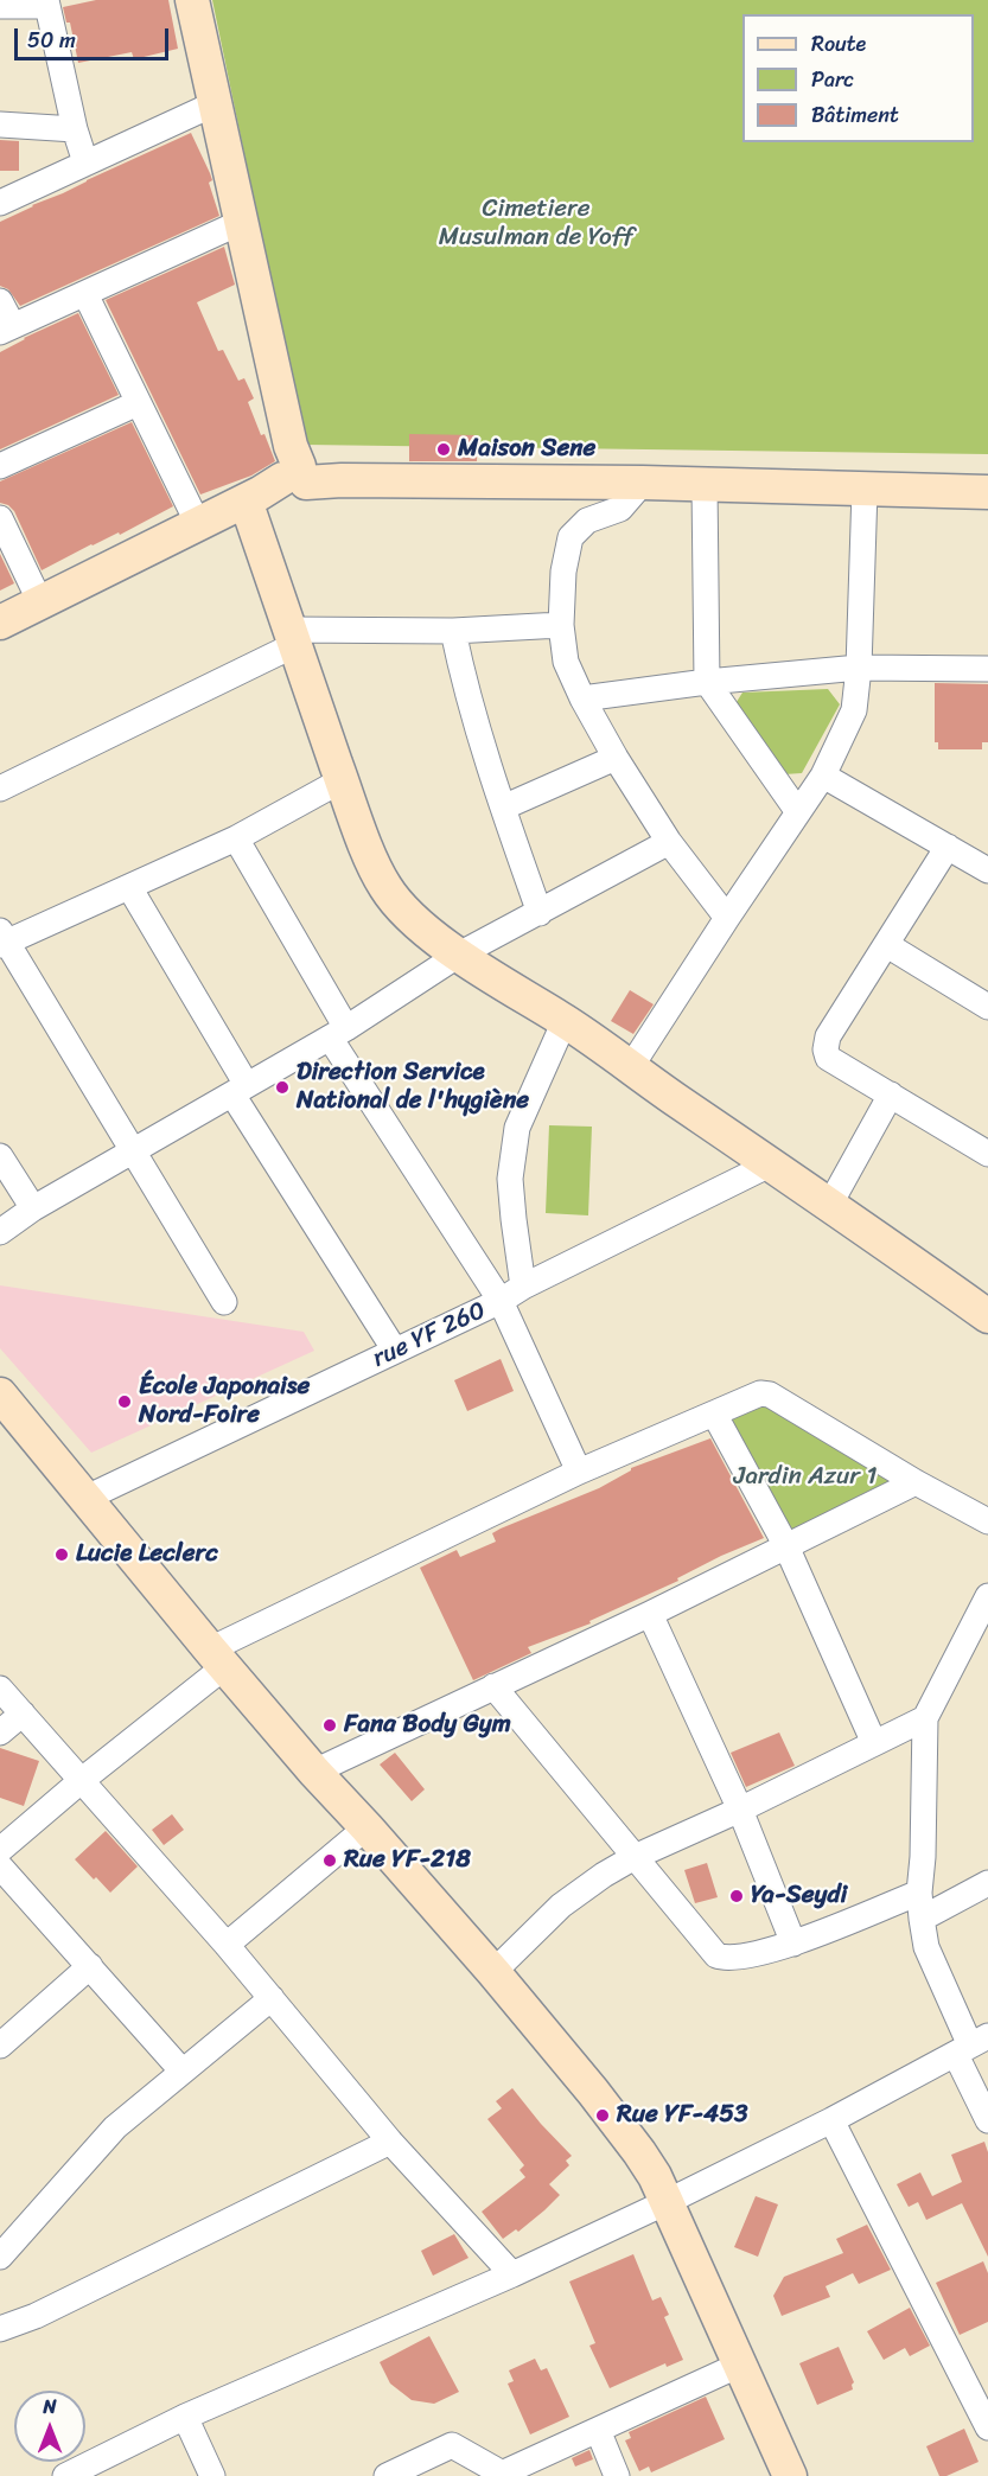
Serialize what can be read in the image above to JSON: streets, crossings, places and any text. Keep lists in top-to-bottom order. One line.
{"streets":{"street":["rue YF 260"]},"parks":["Cimetiere Musulman de Yoff","Jardin Azur 1"],"places":["Maison Sene","Direction Service National de l'hygiène","École Japonaise Nord-Foire","Lucie Leclerc","Fana Body Gym","Rue YF-218","Ya-Seydi","Rue YF-453"],"legend":["Route","Parc","Bâtiment"],"scale_bar":"50 m","north":"top"}
